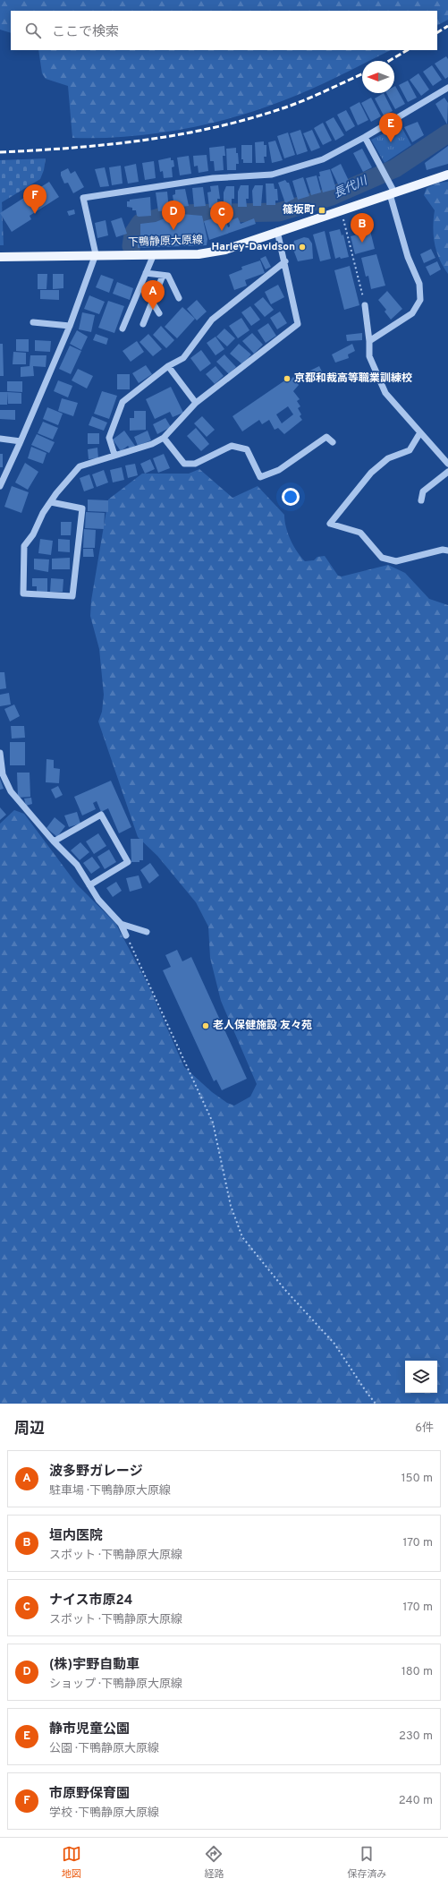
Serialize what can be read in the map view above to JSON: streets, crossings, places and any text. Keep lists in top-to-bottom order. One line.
{"streets":{"main road":["下鴨静原大原線"]},"water":["長代川"],"places":{"transit":["篠坂町"],"other":["Harley-Davidson","京都和裁高等職業訓練校","老人保健施設 友々苑"]},"north":"left","page":{"search":"ここで検索","pins":["E","F","D","C","B","A"],"heading":["周辺","6件"],"list":[{"mark":"A","name":"波多野ガレージ","note":"駐車場 · 下鴨静原大原線","value":"150 m"},{"mark":"B","name":"垣内医院","note":"スポット · 下鴨静原大原線","value":"170 m"},{"mark":"C","name":"ナイス市原24","note":"スポット · 下鴨静原大原線","value":"170 m"},{"mark":"D","name":"(株)宇野自動車","note":"ショップ · 下鴨静原大原線","value":"180 m"},{"mark":"E","name":"静市児童公園","note":"公園 · 下鴨静原大原線","value":"230 m"},{"mark":"F","name":"市原野保育園","note":"学校 · 下鴨静原大原線","value":"240 m"}],"nav":["地図","経路","保存済み"]}}
